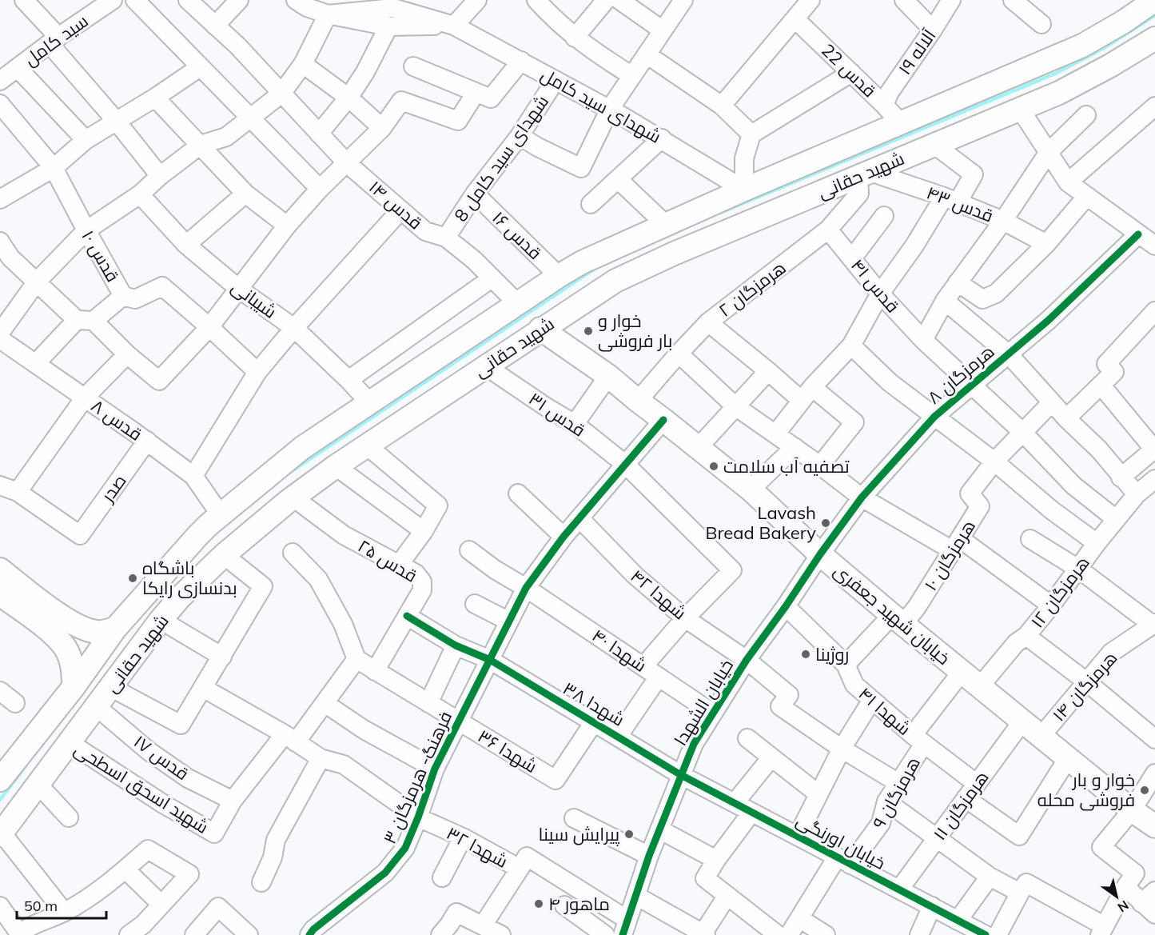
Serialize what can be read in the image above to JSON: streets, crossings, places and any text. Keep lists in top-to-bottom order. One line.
{"streets":{"main road":["شهید حقانی","خیابان شهید جعفری"],"street":["سید کامل","آلاله ۱۹","قدس 22","شهدای سید کامل","شهدای سید کامل 8","قدس ۴۳","قدس ۱۴","قدس ۱۶","قدس ۱۰","قدس ۴۱","هرمزگان ۲","شیبانی","هرمزگان ۸","قدس ۳۱","قدس ۸","صدر","هرمزگان ۱۰","قدس ۲۵","هرمزگان ۱۲","شهدا ۴۲","شهدا ۴۰","هرمزگان ۱۴","خیابان الشهدا","شهدا ۳۸","شهدا ۴۱","شهدا ۳۶","قدس ۱۷","فرهنگ- هرمزگان ۳","شهید اسحق اسطحی","هرمزگان ۹","هرمزگان ۱۱","خیابان اورنگی","شهدا ۳۲"]},"crossings":[["آلاله ۱۹","قدس 22"],["قدس 22","شهید حقانی"],["شهدای سید کامل","شهدای سید کامل 8"],["شهدای سید کامل","شهید حقانی"],["شهدای سید کامل 8","قدس ۱۴"],["شهدای سید کامل 8","قدس ۱۶"],["شهید حقانی","قدس ۴۳"],["شهید حقانی","قدس ۱۴"],["شهید حقانی","قدس ۱۶"],["شهید حقانی","هرمزگان ۲"],["شهید حقانی","شیبانی"],["شهید حقانی","قدس ۳۱"],["شهید حقانی","قدس ۸"],["شهید حقانی","قدس ۲۵"],["شهید حقانی","خیابان شهید جعفری"],["شهید حقانی","قدس ۱۷"],["شهید حقانی","شهید اسحق اسطحی"],["قدس ۴۳","هرمزگان ۲"],["قدس ۴۱","هرمزگان ۲"],["قدس ۴۱","هرمزگان ۸"],["قدس ۴۱","هرمزگان ۱۰"],["قدس ۴۱","هرمزگان ۱۲"],["هرمزگان ۲","خیابان شهید جعفری"],["هرمزگان ۸","خیابان شهید جعفری"],["هرمزگان ۸","خیابان الشهدا"],["قدس ۳۱","شهدا ۴۲"],["قدس ۳۱","فرهنگ- هرمزگان ۳"],["قدس ۸","صدر"],["هرمزگان ۱۰","خیابان شهید جعفری"],["هرمزگان ۱۰","شهدا ۴۱"],["قدس ۲۵","شهدا ۳۸"],["قدس ۲۵","شهدا ۳۶"],["هرمزگان ۱۲","خیابان شهید جعفری"],["شهدا ۴۲","خیابان الشهدا"],["شهدا ۴۲","فرهنگ- هرمزگان ۳"],["خیابان شهید جعفری","هرمزگان ۱۴"],["خیابان شهید جعفری","خیابان الشهدا"],["خیابان شهید جعفری","فرهنگ- هرمزگان ۳"],["خیابان شهید جعفری","هرمزگان ۹"],["خیابان شهید جعفری","هرمزگان ۱۱"],["شهدا ۴۰","خیابان الشهدا"],["شهدا ۴۰","فرهنگ- هرمزگان ۳"],["خیابان الشهدا","شهدا ۳۸"],["خیابان الشهدا","شهدا ۴۱"],["خیابان الشهدا","خیابان اورنگی"],["خیابان الشهدا","شهدا ۳۲"],["شهدا ۳۸","شهدا ۳۶"],["شهدا ۳۸","فرهنگ- هرمزگان ۳"],["شهدا ۳۸","خیابان اورنگی"],["شهدا ۴۱","هرمزگان ۹"],["شهدا ۴۱","هرمزگان ۱۱"],["شهدا ۳۶","فرهنگ- هرمزگان ۳"],["قدس ۱۷","شهید اسحق اسطحی"],["فرهنگ- هرمزگان ۳","شهدا ۳۲"],["هرمزگان ۹","خیابان اورنگی"],["هرمزگان ۱۱","خیابان اورنگی"]],"places":["خوار و بار فروشی","تصفیه آب سلامت","Lavash Bread Bakery","باشگاه بدنسازی رایکا","روژینا","خوار و بار فروشی محله","پیرایش سینا","ماهور ۴"],"scale_bar":"50 m","north":"bottom right"}
